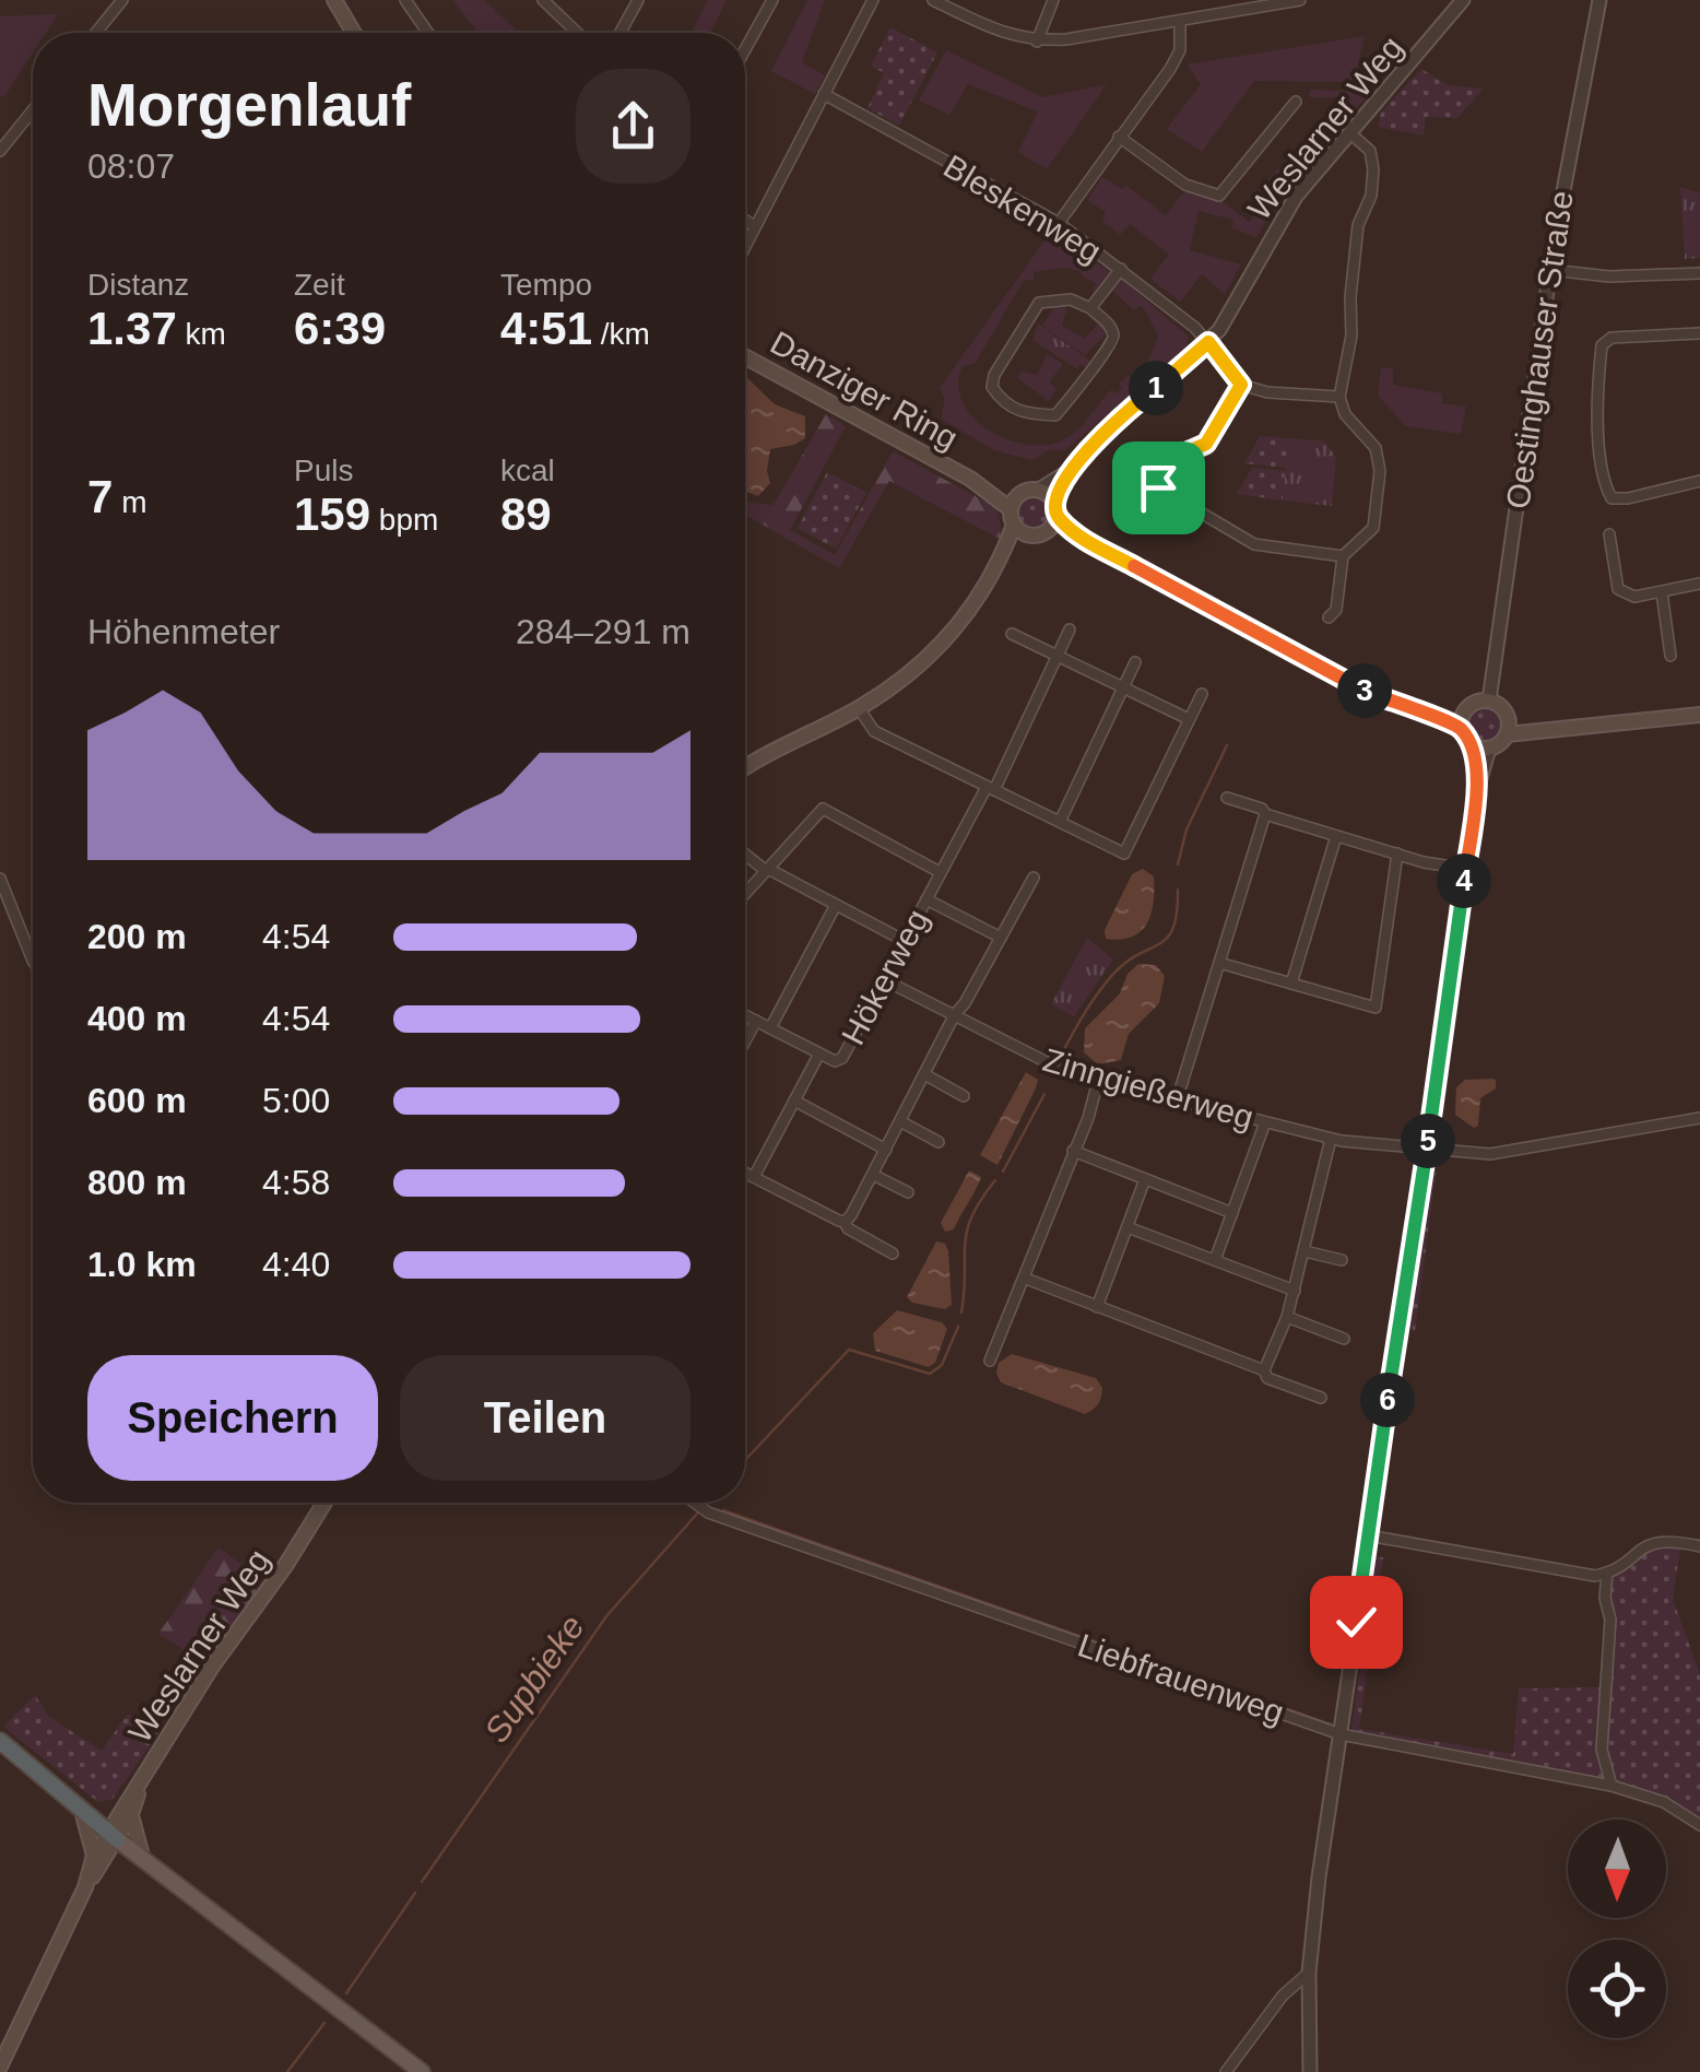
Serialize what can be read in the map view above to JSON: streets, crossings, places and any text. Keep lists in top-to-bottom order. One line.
{"streets":{"main road":["Weslarner Weg","Danziger Ring"],"street":["Bleskenweg","Oestinghauser Straße","Hökerweg","Zinngießerweg","Liebfrauenweg"]},"crossings":[["Weslarner Weg","Bleskenweg"],["Hökerweg","Zinngießerweg"]],"water":["Supbieke"],"north":"bottom","page":{"heading":["Morgenlauf","08:07"],"stats":[["Distanz","1.37 km"],["Zeit","6:39"],["Tempo","4:51 /km"],["7 m"],["Puls","159 bpm"],["kcal","89"]],"pins":["1","3","4","5","6"],"chart":["Höhenmeter","284–291 m"],"list":[{"name":"200 m","note":"4:54"},{"name":"400 m","note":"4:54"},{"name":"600 m","note":"5:00"},{"name":"800 m","note":"4:58"},{"name":"1.0 km","note":"4:40"}],"buttons":["Speichern","Teilen"]}}
